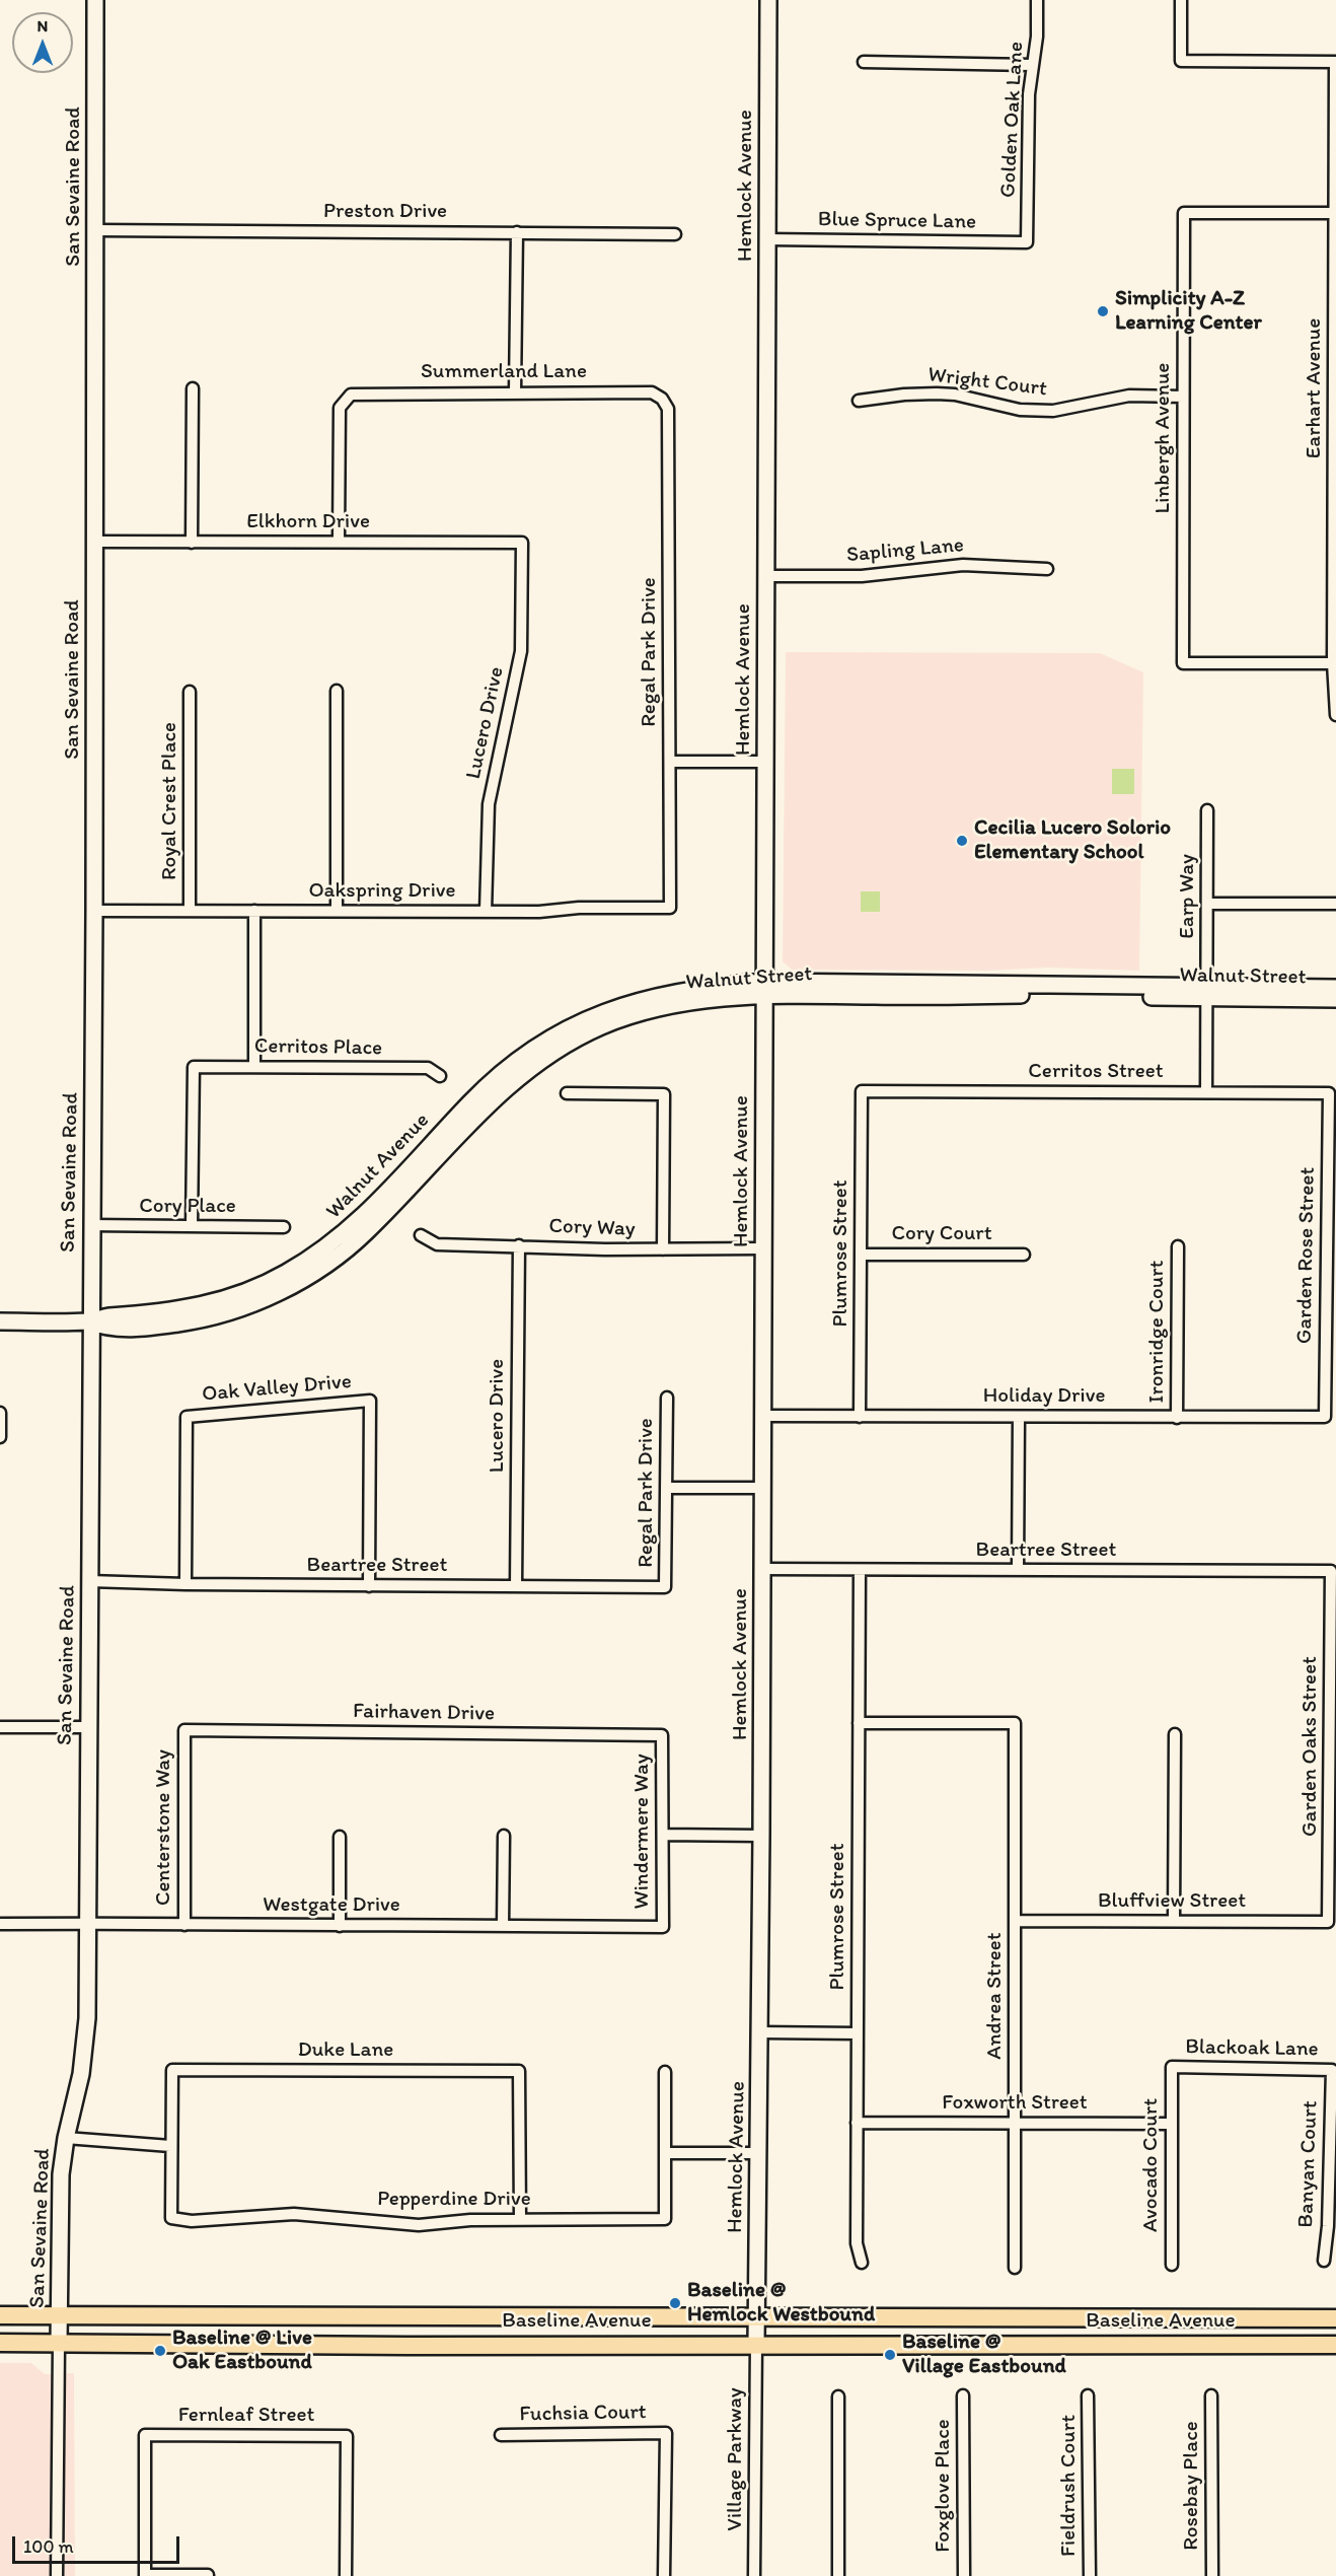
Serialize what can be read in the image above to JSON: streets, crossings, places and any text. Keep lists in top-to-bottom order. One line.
{"streets":{"main road":["Baseline Avenue"],"street":["Golden Oak Lane","Hemlock Avenue","San Sevaine Road","Preston Drive","Blue Spruce Lane","Summerland Lane","Wright Court","Earhart Avenue","Linbergh Avenue","Elkhorn Drive","Sapling Lane","Regal Park Drive","Lucero Drive","Royal Crest Place","Oakspring Drive","Earp Way","Walnut Street","Cerritos Place","Cerritos Street","Walnut Avenue","Cory Place","Cory Way","Cory Court","Plumrose Street","Garden Rose Street","Ironridge Court","Oak Valley Drive","Holiday Drive","Beartree Street","Fairhaven Drive","Garden Oaks Street","Centerstone Way","Windermere Way","Bluffview Street","Westgate Drive","Andrea Street","Blackoak Lane","Duke Lane","Foxworth Street","Banyan Court","Avocado Court","Pepperdine Drive","Fuchsia Court","Fernleaf Street","Village Parkway","Foxglove Place","Fieldrush Court","Rosebay Place"]},"crossings":[["Golden Oak Lane","Blue Spruce Lane"],["Hemlock Avenue","Blue Spruce Lane"],["Hemlock Avenue","Sapling Lane"],["Hemlock Avenue","Walnut Street"],["Hemlock Avenue","Walnut Avenue"],["Hemlock Avenue","Cory Way"],["Hemlock Avenue","Holiday Drive"],["Hemlock Avenue","Beartree Street"],["Hemlock Avenue","Baseline Avenue"],["Hemlock Avenue","Village Parkway"],["San Sevaine Road","Preston Drive"],["San Sevaine Road","Elkhorn Drive"],["San Sevaine Road","Oakspring Drive"],["San Sevaine Road","Walnut Avenue"],["San Sevaine Road","Cory Place"],["San Sevaine Road","Beartree Street"],["San Sevaine Road","Westgate Drive"],["San Sevaine Road","Baseline Avenue"],["Summerland Lane","Elkhorn Drive"],["Summerland Lane","Regal Park Drive"],["Wright Court","Linbergh Avenue"],["Earhart Avenue","Linbergh Avenue"],["Elkhorn Drive","Lucero Drive"],["Regal Park Drive","Oakspring Drive"],["Regal Park Drive","Beartree Street"],["Lucero Drive","Oakspring Drive"],["Lucero Drive","Cory Way"],["Lucero Drive","Beartree Street"],["Royal Crest Place","Oakspring Drive"],["Earp Way","Walnut Street"],["Earp Way","Cerritos Street"],["Walnut Street","Walnut Avenue"],["Cerritos Place","Cory Place"],["Cerritos Street","Plumrose Street"],["Cerritos Street","Garden Rose Street"],["Cory Court","Plumrose Street"],["Plumrose Street","Holiday Drive"],["Plumrose Street","Beartree Street"],["Plumrose Street","Andrea Street"],["Plumrose Street","Foxworth Street"],["Garden Rose Street","Holiday Drive"],["Ironridge Court","Holiday Drive"],["Oak Valley Drive","Beartree Street"],["Beartree Street","Garden Oaks Street"],["Fairhaven Drive","Centerstone Way"],["Fairhaven Drive","Windermere Way"],["Garden Oaks Street","Bluffview Street"],["Centerstone Way","Westgate Drive"],["Windermere Way","Westgate Drive"],["Bluffview Street","Andrea Street"],["Andrea Street","Foxworth Street"],["Blackoak Lane","Banyan Court"],["Blackoak Lane","Avocado Court"],["Duke Lane","Pepperdine Drive"],["Foxworth Street","Avocado Court"],["Baseline Avenue","Village Parkway"]],"places":["Simplicity A-Z Learning Center","Cecilia Lucero Solorio Elementary School","Baseline @ Hemlock Westbound","Baseline @ Live Oak Eastbound","Baseline @ Village Eastbound"],"scale_bar":"100 m","north":"top"}
